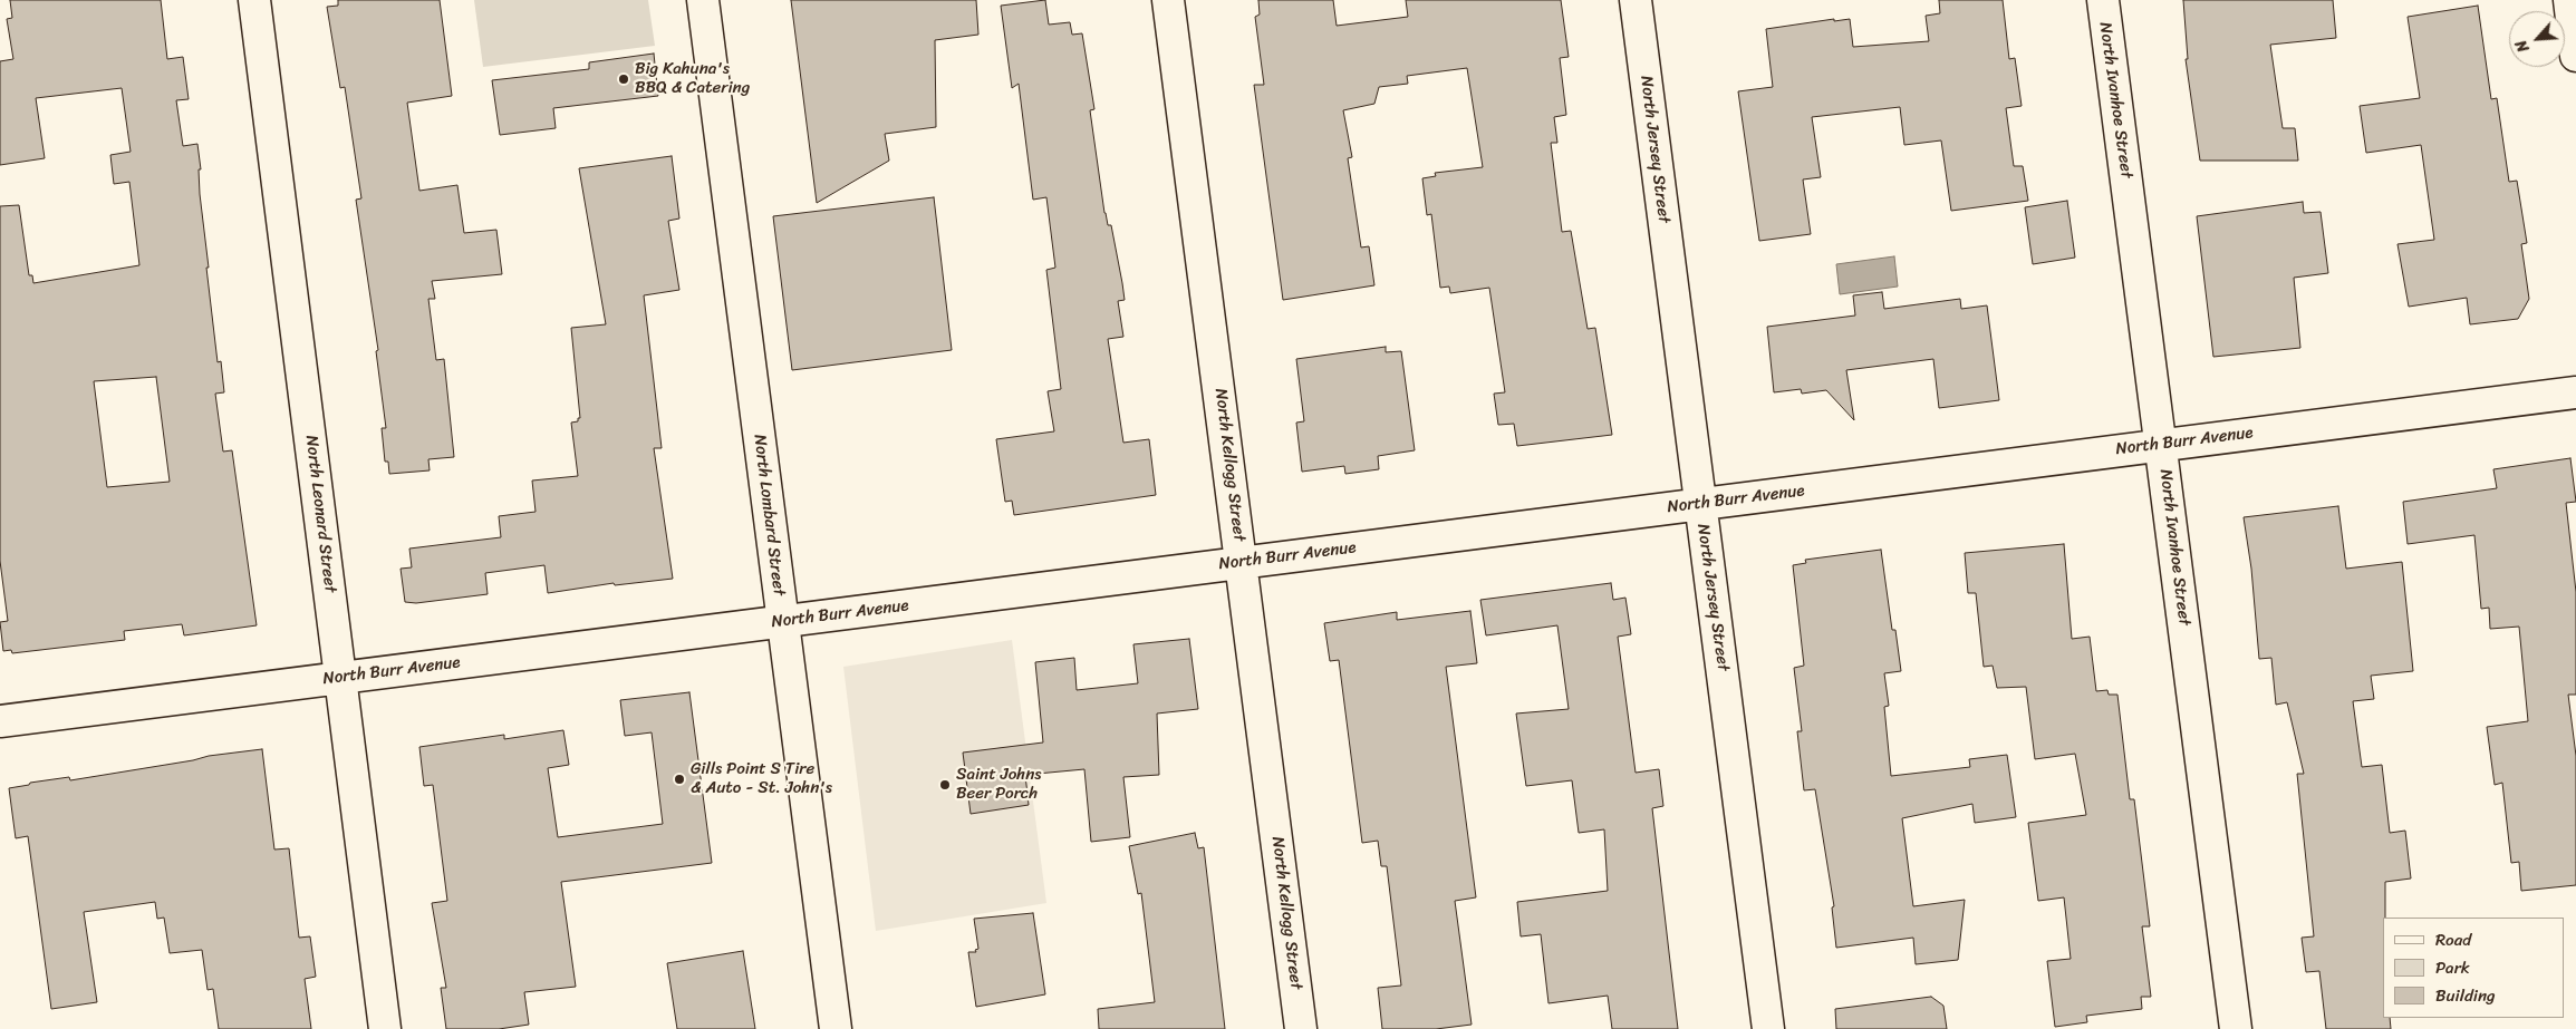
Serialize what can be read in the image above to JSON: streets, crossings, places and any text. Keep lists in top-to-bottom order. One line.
{"streets":{"street":["North Ivanhoe Street","North Jersey Street","North Burr Avenue","North Kellogg Street","North Leonard Street","North Lombard Street"]},"crossings":[["North Ivanhoe Street","North Burr Avenue"],["North Jersey Street","North Burr Avenue"],["North Burr Avenue","North Kellogg Street"],["North Burr Avenue","North Leonard Street"],["North Burr Avenue","North Lombard Street"]],"places":["Big Kahuna's BBQ & Catering","Gills Point S Tire & Auto - St. John's","Saint Johns Beer Porch"],"legend":["Road","Park","Building"],"north":"bottom left"}
